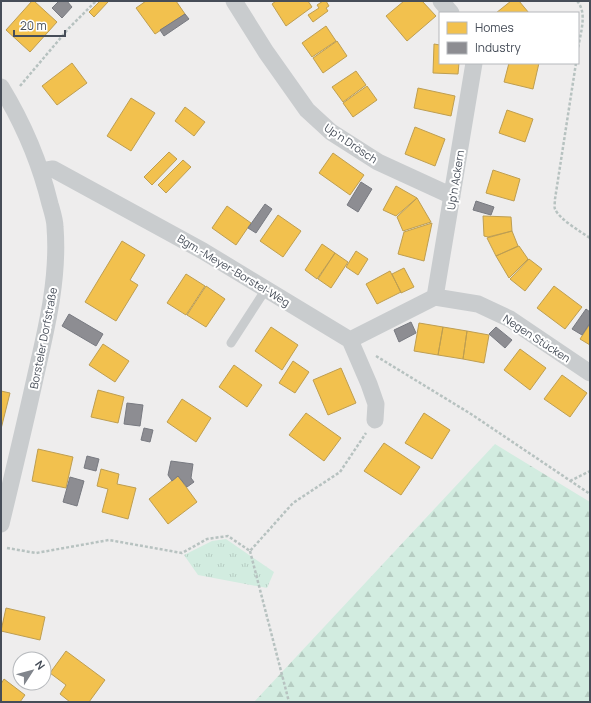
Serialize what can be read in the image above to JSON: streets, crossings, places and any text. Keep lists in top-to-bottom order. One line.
{"streets":{"street":["Up'n Drösch","Up'n Ackern","Bgm.-Meyer-Borstel-Weg","Borsteler Dorfstraße","Negen Stücken"]},"crossings":[["Up'n Drösch","Up'n Ackern"],["Up'n Ackern","Negen Stücken"],["Bgm.-Meyer-Borstel-Weg","Borsteler Dorfstraße"]],"legend":["Homes","Industry"],"scale_bar":"20 m","north":"top right"}
